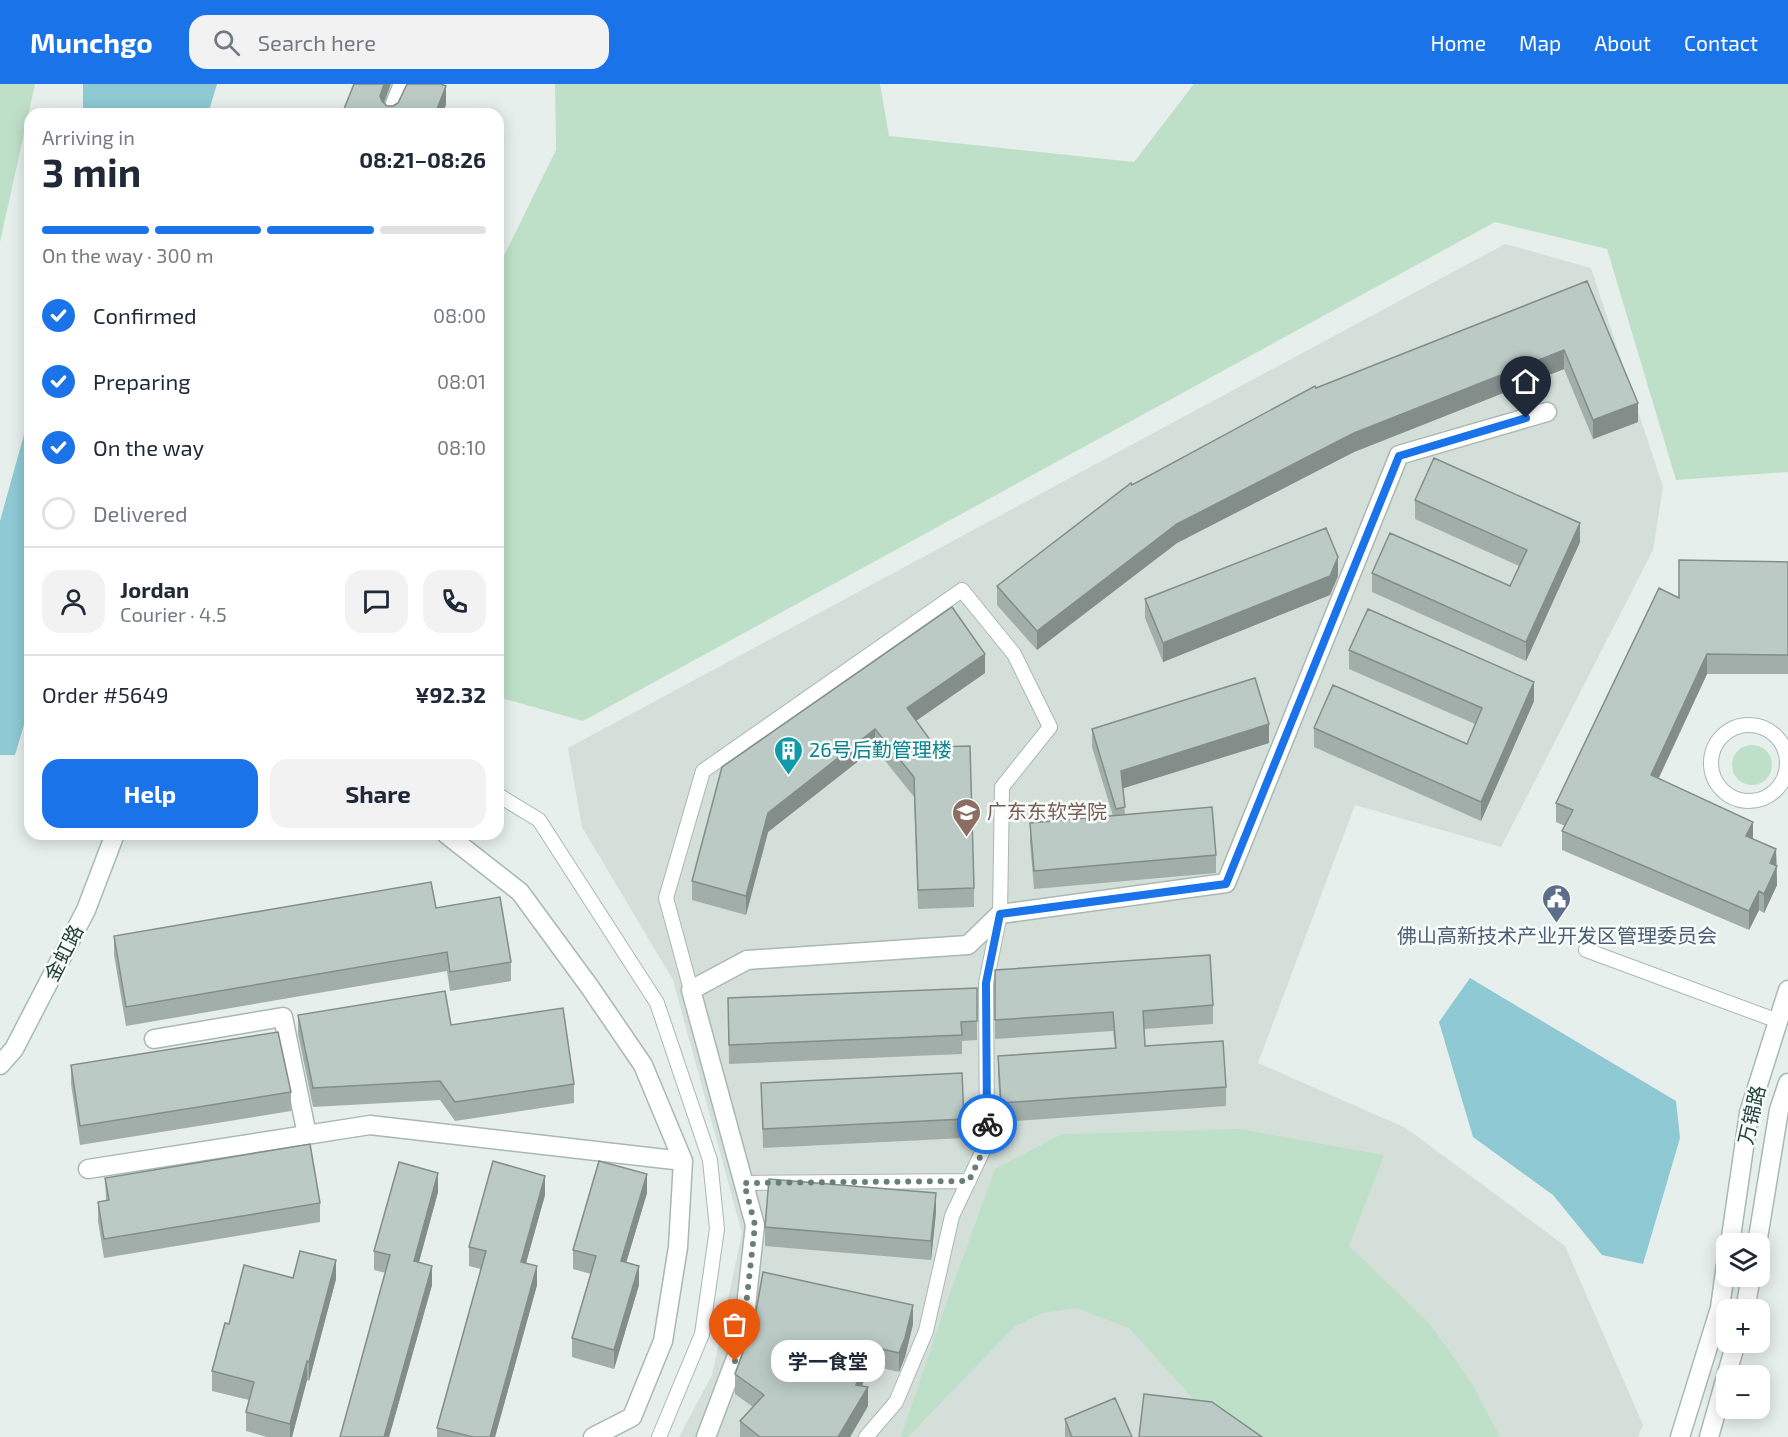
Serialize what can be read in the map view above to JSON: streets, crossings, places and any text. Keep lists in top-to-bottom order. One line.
{"streets":{"street":["金虹路","万锦路"]},"places":{"building":["26号后勤管理楼"],"school or university":["广东东软学院"],"public building":["佛山高新技术产业开发区管理委员会"],"other":["学一食堂"]},"page":{"header":"Munchgo","search":"Search here","nav":["Home","Map","About","Contact"],"heading":["3 min","Arriving in","08:21–08:26"],"panel":["Jordan","Courier · 4.5","Order #5649","¥92.32"],"bar":"On the way · 300 m","list":[["Confirmed","08:00"],["Preparing","08:01"],["On the way","08:10"],"Delivered"],"buttons":["Help","Share"],"map_buttons":["+","−"],"bubble":"学一食堂"}}
